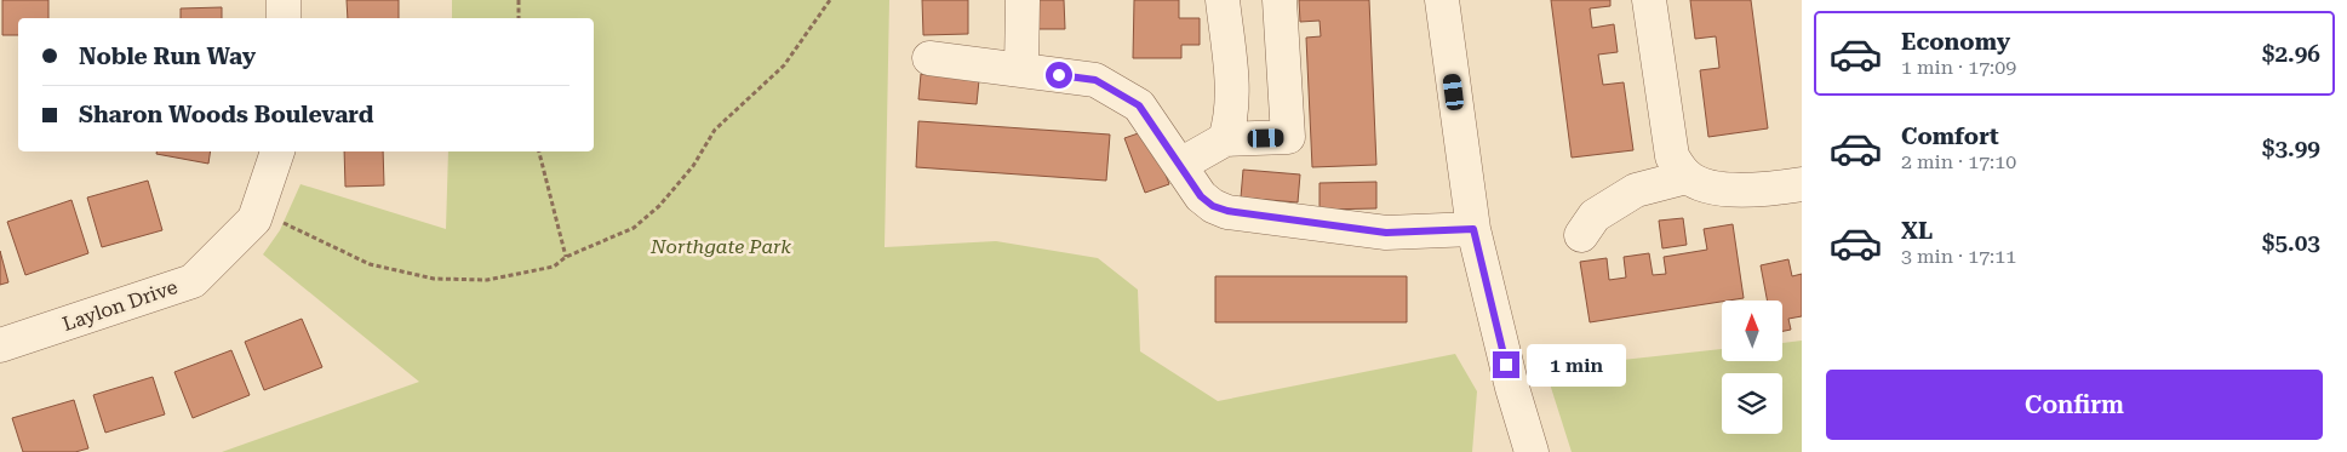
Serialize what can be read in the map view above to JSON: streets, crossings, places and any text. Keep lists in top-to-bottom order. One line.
{"streets":{"street":["Laylon Drive"]},"parks":["Northgate Park"],"north":"top","page":{"list":[{"name":"Economy","note":"1 min · 17:09","value":"$2.96"},{"name":"Comfort","note":"2 min · 17:10","value":"$3.99"},{"name":"XL","note":"3 min · 17:11","value":"$5.03"}],"banner":["Noble Run Way","Sharon Woods Boulevard"],"bubble":"1 min","buttons":"Confirm"}}
